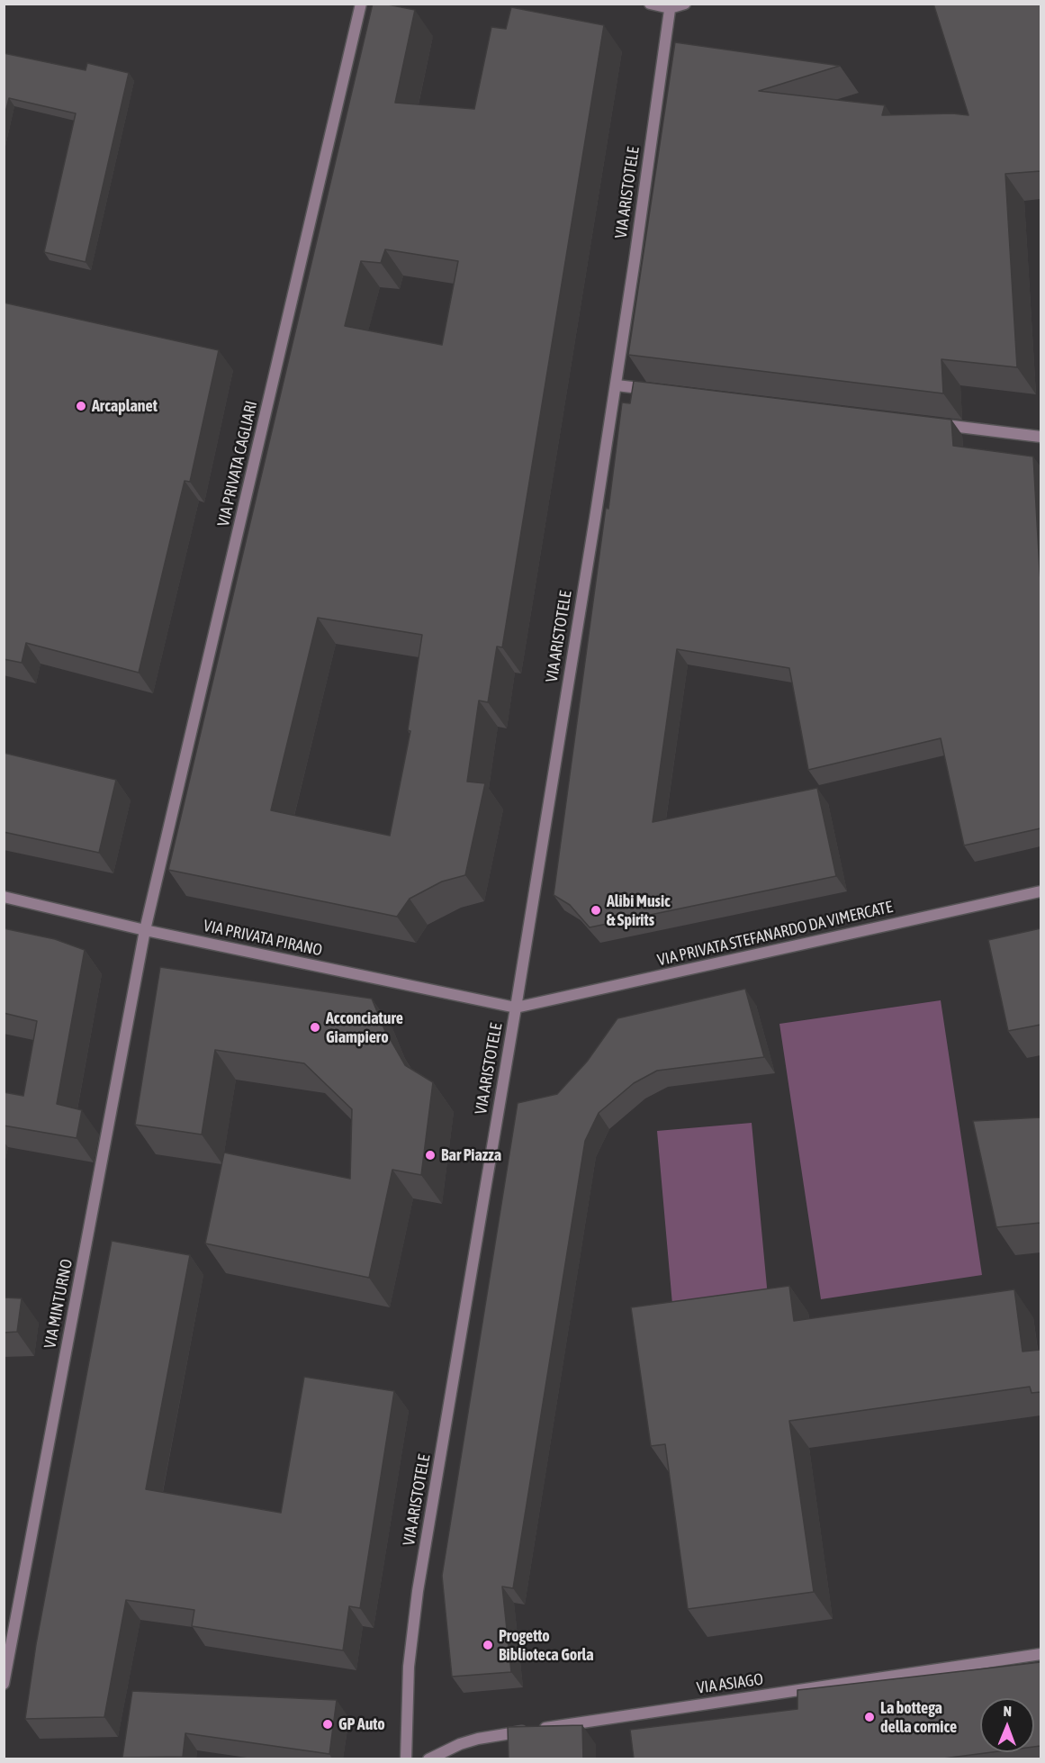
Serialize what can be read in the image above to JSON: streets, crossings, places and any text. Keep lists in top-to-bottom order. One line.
{"streets":{"street":["VIA ARISTOTELE","VIA PRIVATA CAGLIARI","VIA PRIVATA STEFANARDO DA VIMERCATE","VIA PRIVATA PIRANO","VIA MINTURNO","VIA ASIAGO"]},"crossings":[["VIA ARISTOTELE","VIA PRIVATA STEFANARDO DA VIMERCATE"],["VIA ARISTOTELE","VIA PRIVATA PIRANO"],["VIA PRIVATA CAGLIARI","VIA PRIVATA PIRANO"],["VIA PRIVATA CAGLIARI","VIA MINTURNO"],["VIA PRIVATA STEFANARDO DA VIMERCATE","VIA PRIVATA PIRANO"],["VIA PRIVATA PIRANO","VIA MINTURNO"]],"places":["Arcaplanet","Alibi Music & Spirits","Acconciature Giampiero","Bar Piazza","Progetto Biblioteca Gorla","La bottega della cornice","GP Auto"],"north":"top"}
